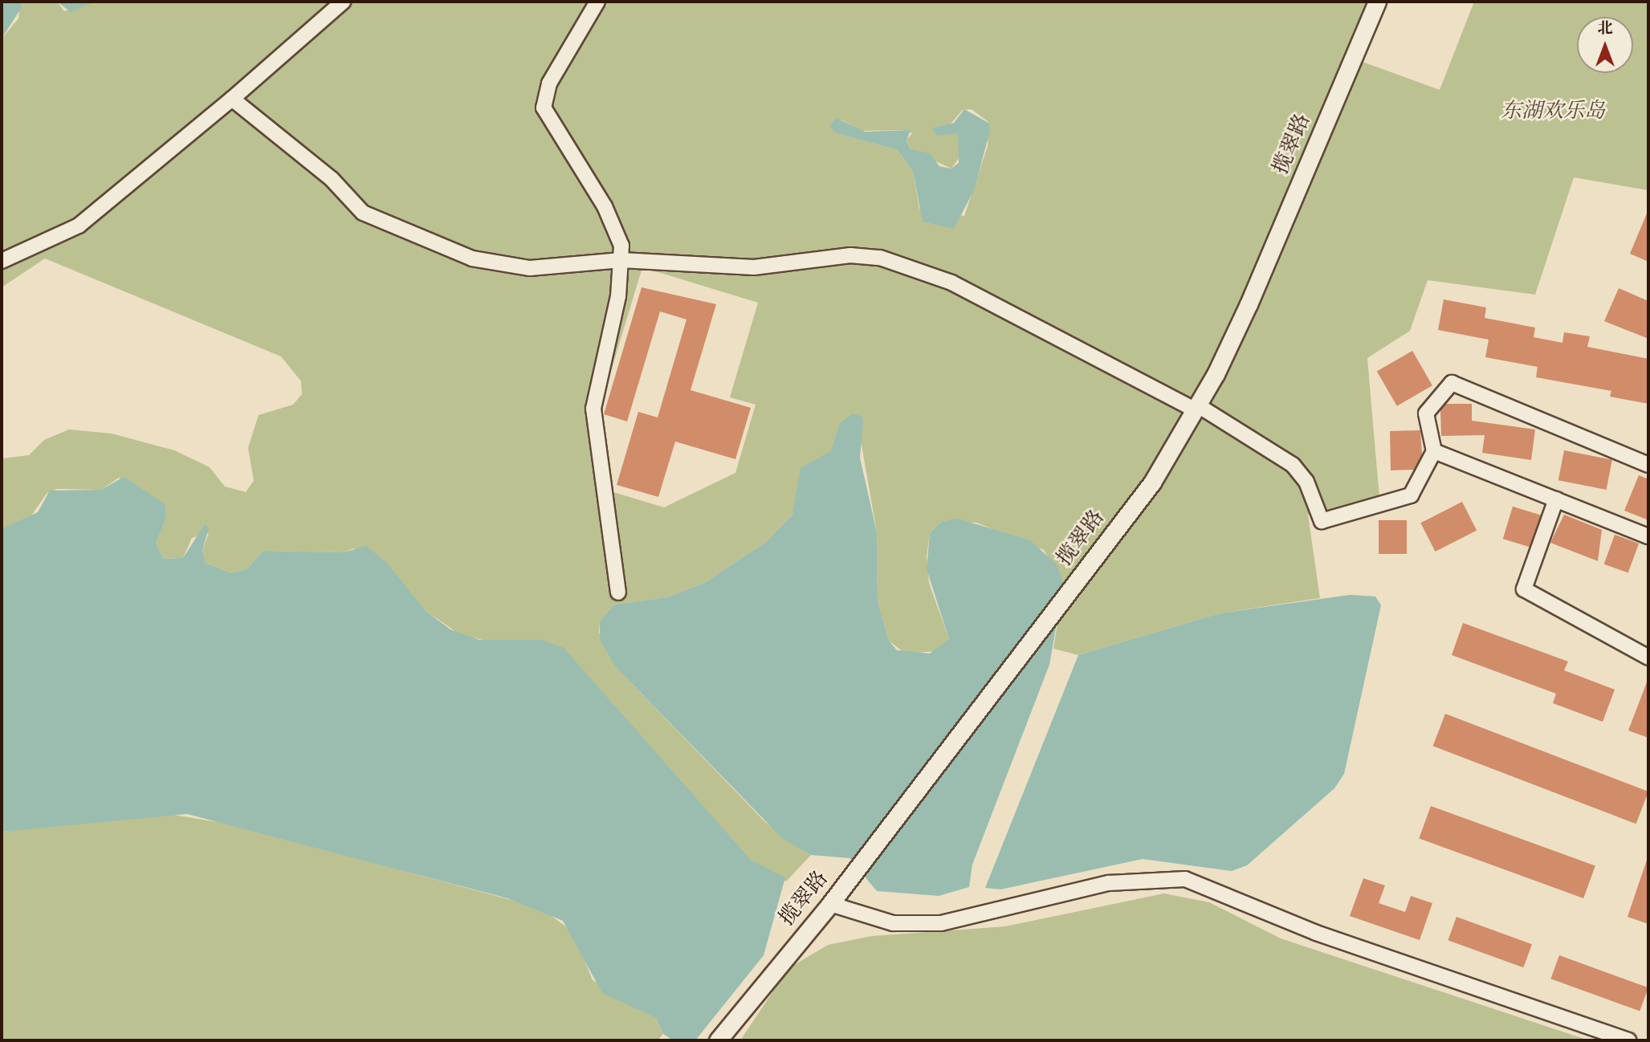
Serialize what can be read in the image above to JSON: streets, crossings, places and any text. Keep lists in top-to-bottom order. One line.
{"streets":{"street":["揽翠路"]},"parks":["东湖欢乐岛"],"north":"top"}
